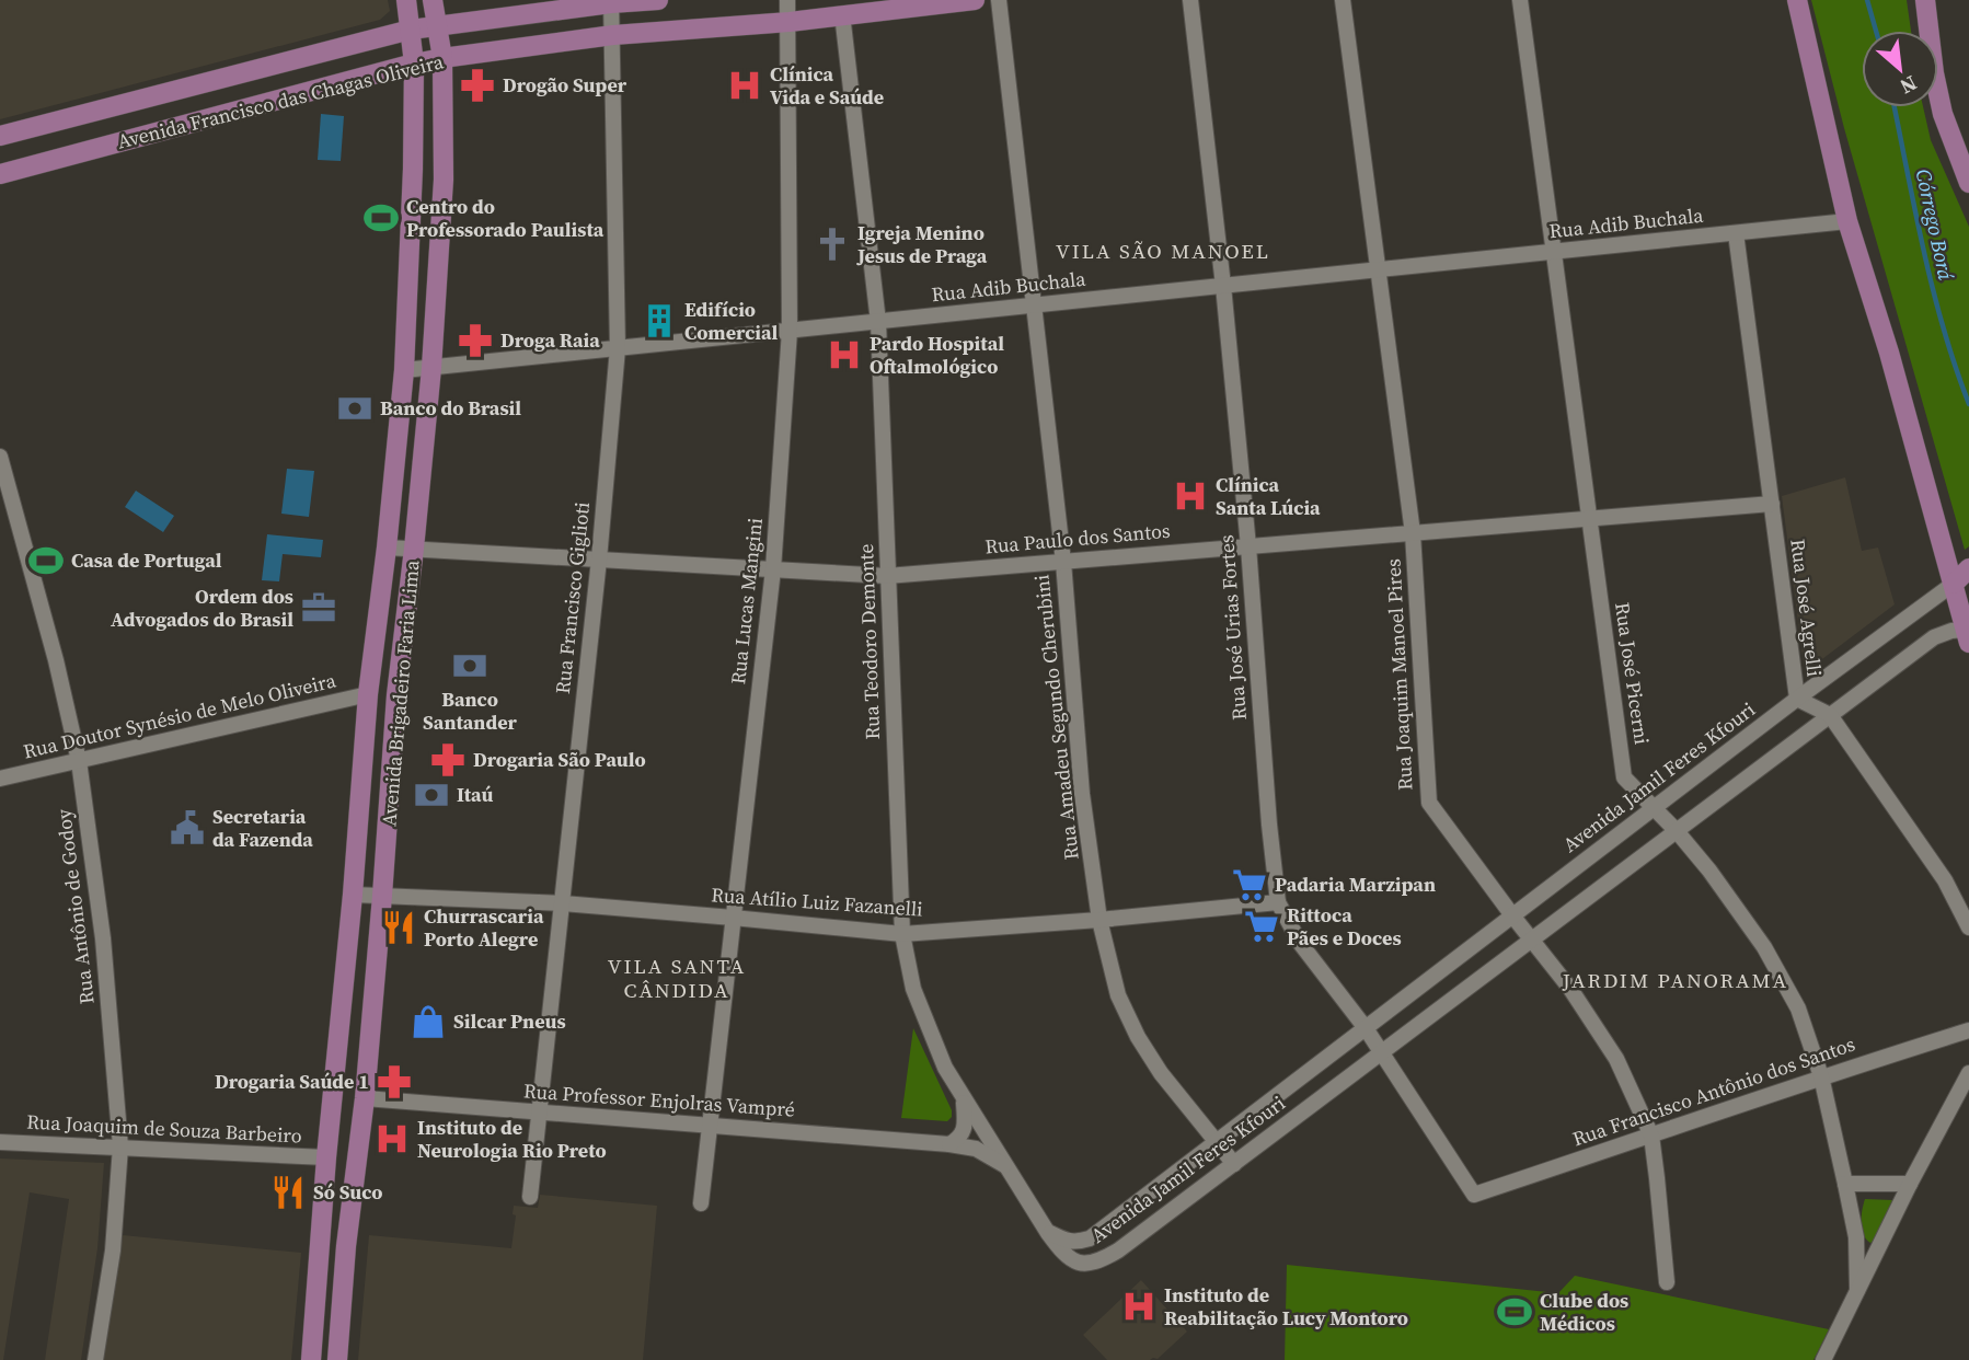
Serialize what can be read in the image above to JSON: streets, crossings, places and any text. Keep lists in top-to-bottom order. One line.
{"streets":{"main road":["Avenida Francisco das Chagas Oliveira","Avenida Brigadeiro Faria Lima"],"street":["Rua Adib Buchala","Rua Paulo dos Santos","Rua Francisco Giglioti","Rua Lucas Mangini","Rua José Agrelli","Rua José Urias Fortes","Rua Teodoro Demonte","Rua José Picerni","Rua Joaquim Manoel Pires","Rua Doutor Synésio de Melo Oliveira","Rua Amadeu Segundo Cherubini","Avenida Jamil Feres Kfouri","Rua Atílio Luiz Fazanelli","Rua Antônio de Godoy","Rua Francisco Antônio dos Santos","Rua Professor Enjolras Vampré","Rua Joaquim de Souza Barbeiro"]},"crossings":[["Avenida Francisco das Chagas Oliveira","Rua Francisco Giglioti"],["Avenida Francisco das Chagas Oliveira","Rua Lucas Mangini"],["Avenida Francisco das Chagas Oliveira","Rua Teodoro Demonte"],["Avenida Francisco das Chagas Oliveira","Avenida Brigadeiro Faria Lima"],["Rua Adib Buchala","Rua Francisco Giglioti"],["Rua Adib Buchala","Rua Lucas Mangini"],["Rua Adib Buchala","Rua José Agrelli"],["Rua Adib Buchala","Rua José Urias Fortes"],["Rua Adib Buchala","Rua Teodoro Demonte"],["Rua Adib Buchala","Rua José Picerni"],["Rua Adib Buchala","Rua Joaquim Manoel Pires"],["Rua Adib Buchala","Avenida Brigadeiro Faria Lima"],["Rua Adib Buchala","Rua Amadeu Segundo Cherubini"],["Rua Paulo dos Santos","Rua Francisco Giglioti"],["Rua Paulo dos Santos","Rua Lucas Mangini"],["Rua Paulo dos Santos","Rua José Agrelli"],["Rua Paulo dos Santos","Rua José Urias Fortes"],["Rua Paulo dos Santos","Rua Teodoro Demonte"],["Rua Paulo dos Santos","Rua José Picerni"],["Rua Paulo dos Santos","Rua Joaquim Manoel Pires"],["Rua Paulo dos Santos","Avenida Brigadeiro Faria Lima"],["Rua Paulo dos Santos","Rua Amadeu Segundo Cherubini"],["Rua Francisco Giglioti","Rua Atílio Luiz Fazanelli"],["Rua Francisco Giglioti","Rua Professor Enjolras Vampré"],["Rua Lucas Mangini","Rua Atílio Luiz Fazanelli"],["Rua Lucas Mangini","Rua Professor Enjolras Vampré"],["Rua José Agrelli","Avenida Jamil Feres Kfouri"],["Rua José Urias Fortes","Avenida Jamil Feres Kfouri"],["Rua José Urias Fortes","Rua Atílio Luiz Fazanelli"],["Rua José Urias Fortes","Rua Francisco Antônio dos Santos"],["Rua Teodoro Demonte","Avenida Jamil Feres Kfouri"],["Rua Teodoro Demonte","Rua Atílio Luiz Fazanelli"],["Rua Teodoro Demonte","Rua Professor Enjolras Vampré"],["Rua José Picerni","Avenida Jamil Feres Kfouri"],["Rua José Picerni","Rua Francisco Antônio dos Santos"],["Rua Joaquim Manoel Pires","Avenida Jamil Feres Kfouri"],["Rua Joaquim Manoel Pires","Rua Francisco Antônio dos Santos"],["Avenida Brigadeiro Faria Lima","Rua Doutor Synésio de Melo Oliveira"],["Avenida Brigadeiro Faria Lima","Rua Atílio Luiz Fazanelli"],["Avenida Brigadeiro Faria Lima","Rua Professor Enjolras Vampré"],["Avenida Brigadeiro Faria Lima","Rua Joaquim de Souza Barbeiro"],["Rua Doutor Synésio de Melo Oliveira","Rua Antônio de Godoy"],["Rua Amadeu Segundo Cherubini","Avenida Jamil Feres Kfouri"],["Rua Amadeu Segundo Cherubini","Rua Atílio Luiz Fazanelli"],["Rua Antônio de Godoy","Rua Joaquim de Souza Barbeiro"]],"districts":["VILA SÃO MANOEL","VILA SANTA CÂNDIDA","JARDIM PANORAMA"],"water":["Córrego Borá"],"places":{"pharmacy":["Drogão Super","Droga Raia","Drogaria São Paulo","Drogaria Saúde 1"],"hospital":["Clínica Vida e Saúde","Pardo Hospital Oftalmológico","Clínica Santa Lúcia","Instituto de Neurologia Rio Preto","Instituto de Reabilitação Lucy Montoro"],"sports":["Centro do Professorado Paulista","Casa de Portugal","Clube dos Médicos"],"church":["Igreja Menino Jesus de Praga"],"building":["Edifício Comercial"],"bank":["Banco do Brasil","Banco Santander","Itaú"],"office":["Ordem dos Advogados do Brasil"],"public building":["Secretaria da Fazenda"],"supermarket":["Padaria Marzipan","Rittoca Pães e Doces"],"restaurant":["Churrascaria Porto Alegre","Só Suco"],"shop":["Silcar Pneus"]},"north":"bottom right"}
